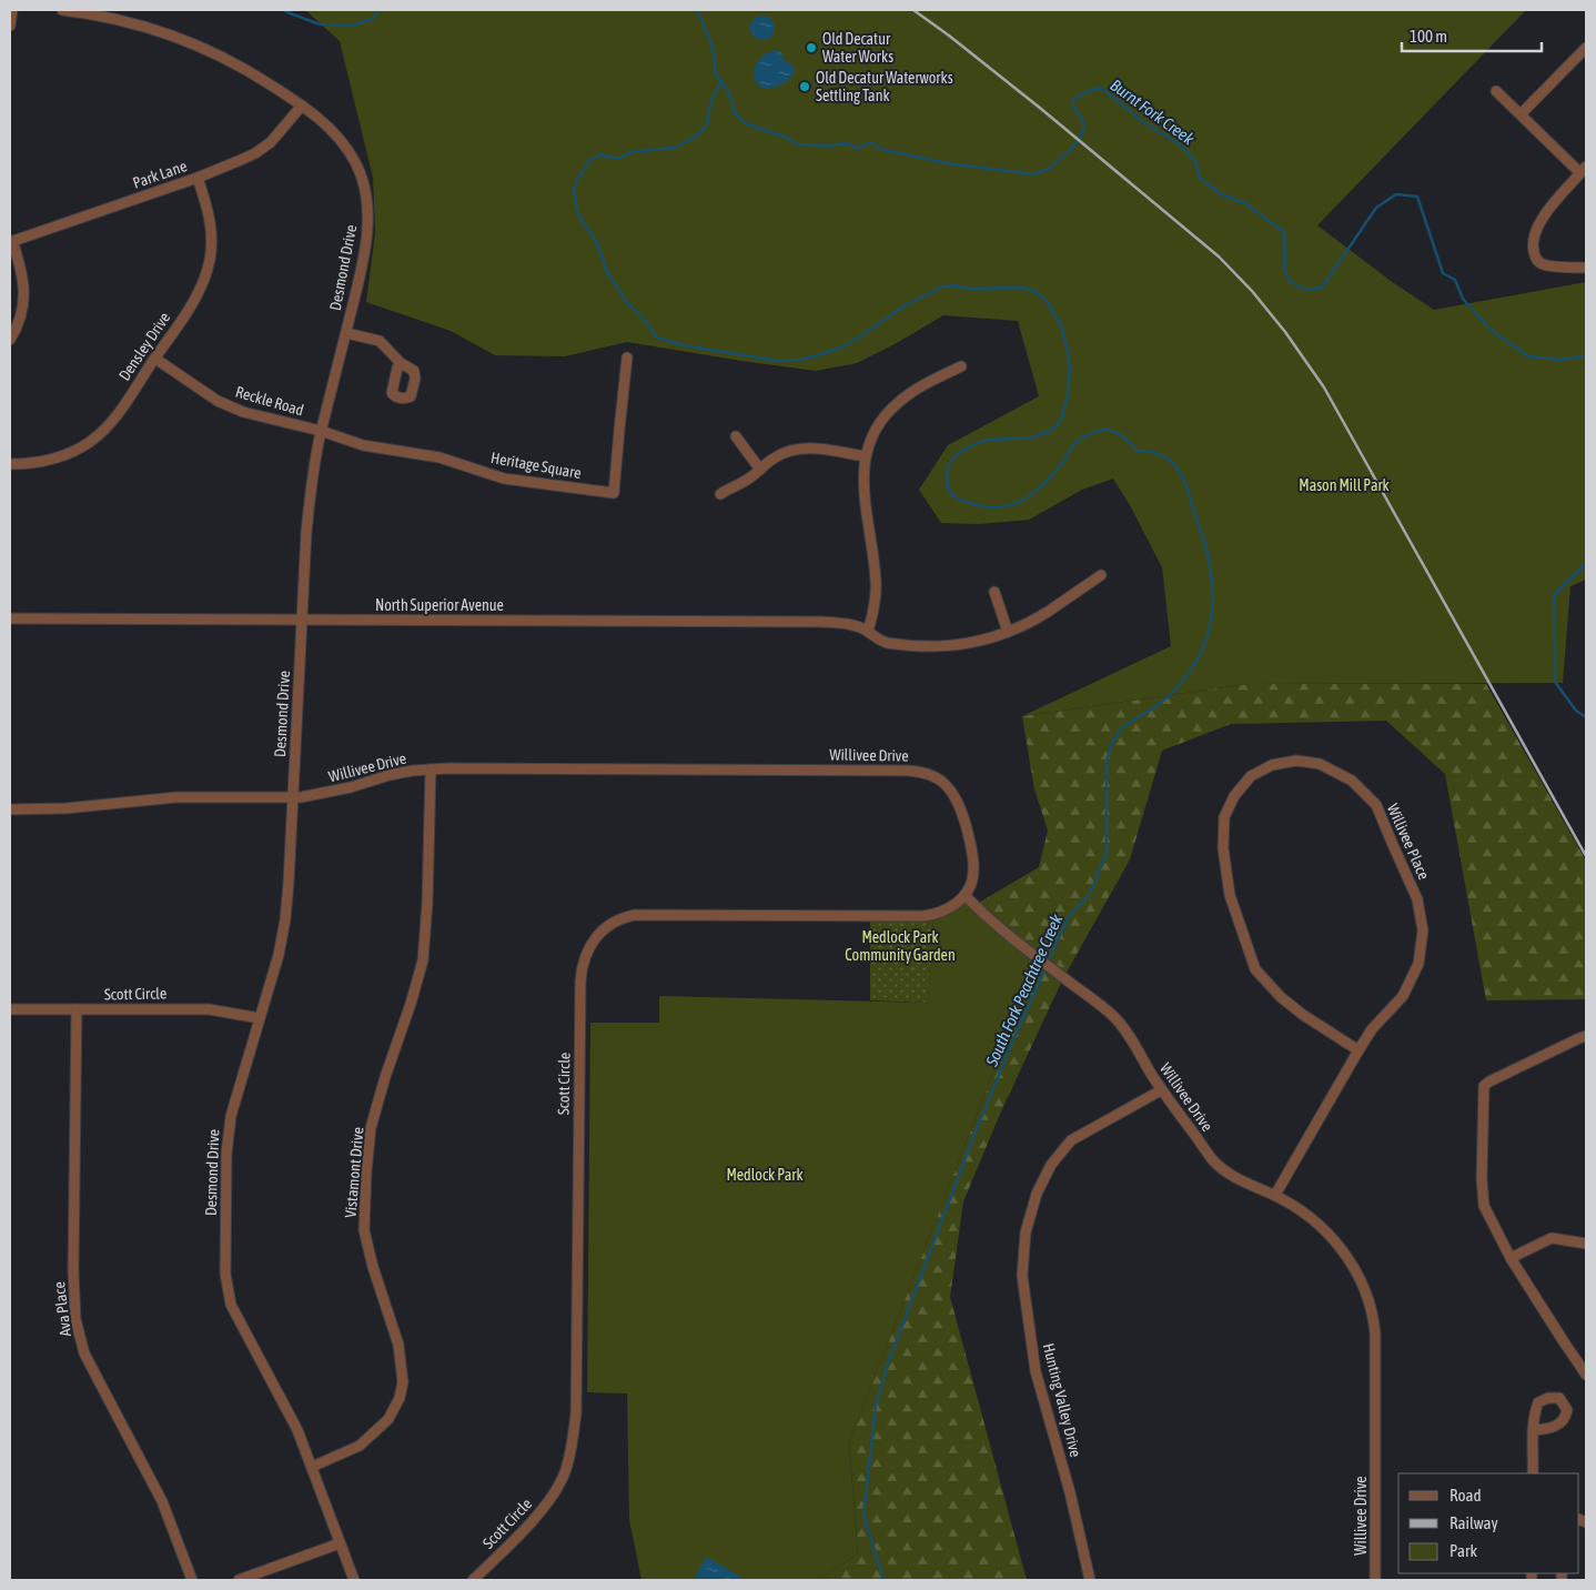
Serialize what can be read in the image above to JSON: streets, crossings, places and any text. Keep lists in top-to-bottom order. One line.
{"streets":{"street":["Park Lane","Desmond Drive","Densley Drive","Reckle Road","Heritage Square","North Superior Avenue","Willivee Drive","Willivee Place","Scott Circle","Vistamont Drive","Ava Place","Hunting Valley Drive"]},"crossings":[["Park Lane","Desmond Drive"],["Park Lane","Densley Drive"],["Desmond Drive","Reckle Road"],["Desmond Drive","Heritage Square"],["Desmond Drive","North Superior Avenue"],["Desmond Drive","Willivee Drive"],["Desmond Drive","Scott Circle"],["Desmond Drive","Vistamont Drive"],["Densley Drive","Reckle Road"],["Reckle Road","Heritage Square"],["Willivee Drive","Willivee Place"],["Willivee Drive","Scott Circle"],["Willivee Drive","Vistamont Drive"],["Willivee Drive","Hunting Valley Drive"],["Scott Circle","Ava Place"]],"water":["Burnt Fork Creek","South Fork Peachtree Creek"],"parks":["Mason Mill Park","Medlock Park Community Garden","Medlock Park"],"places":["Old Decatur Water Works","Old Decatur Waterworks Settling Tank"],"legend":["Road","Railway","Park"],"scale_bar":"100 m"}
